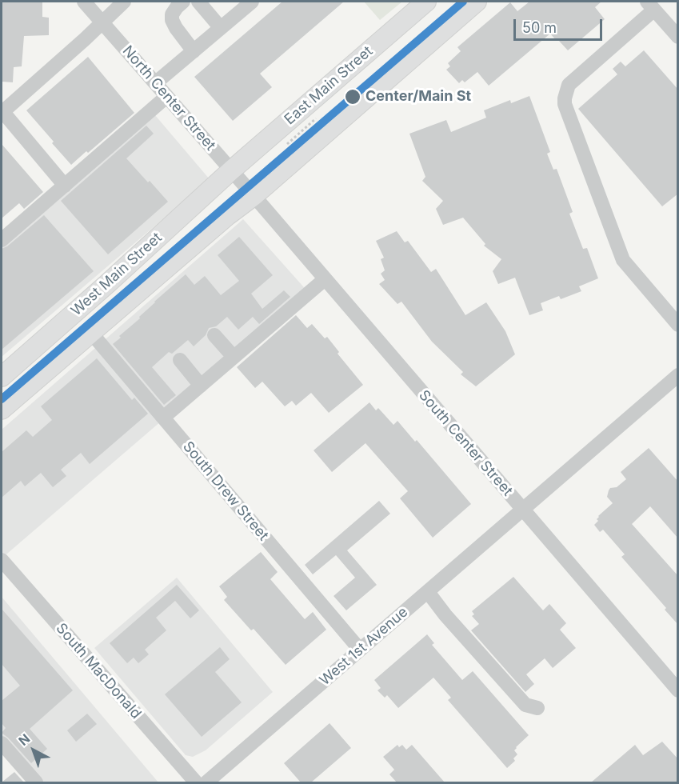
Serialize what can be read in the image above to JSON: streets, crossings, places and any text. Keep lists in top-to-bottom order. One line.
{"streets":{"main road":["East Main Street","West Main Street"],"street":["North Center Street","South Center Street","South Drew Street","West 1st Avenue","South MacDonald"]},"crossings":[["East Main Street","North Center Street"],["East Main Street","West Main Street"],["North Center Street","West Main Street"],["North Center Street","South Center Street"],["West Main Street","South Center Street"],["West Main Street","South Drew Street"],["South Center Street","West 1st Avenue"],["South Drew Street","West 1st Avenue"]],"places":["Center/Main St"],"scale_bar":"50 m","north":"top left"}
